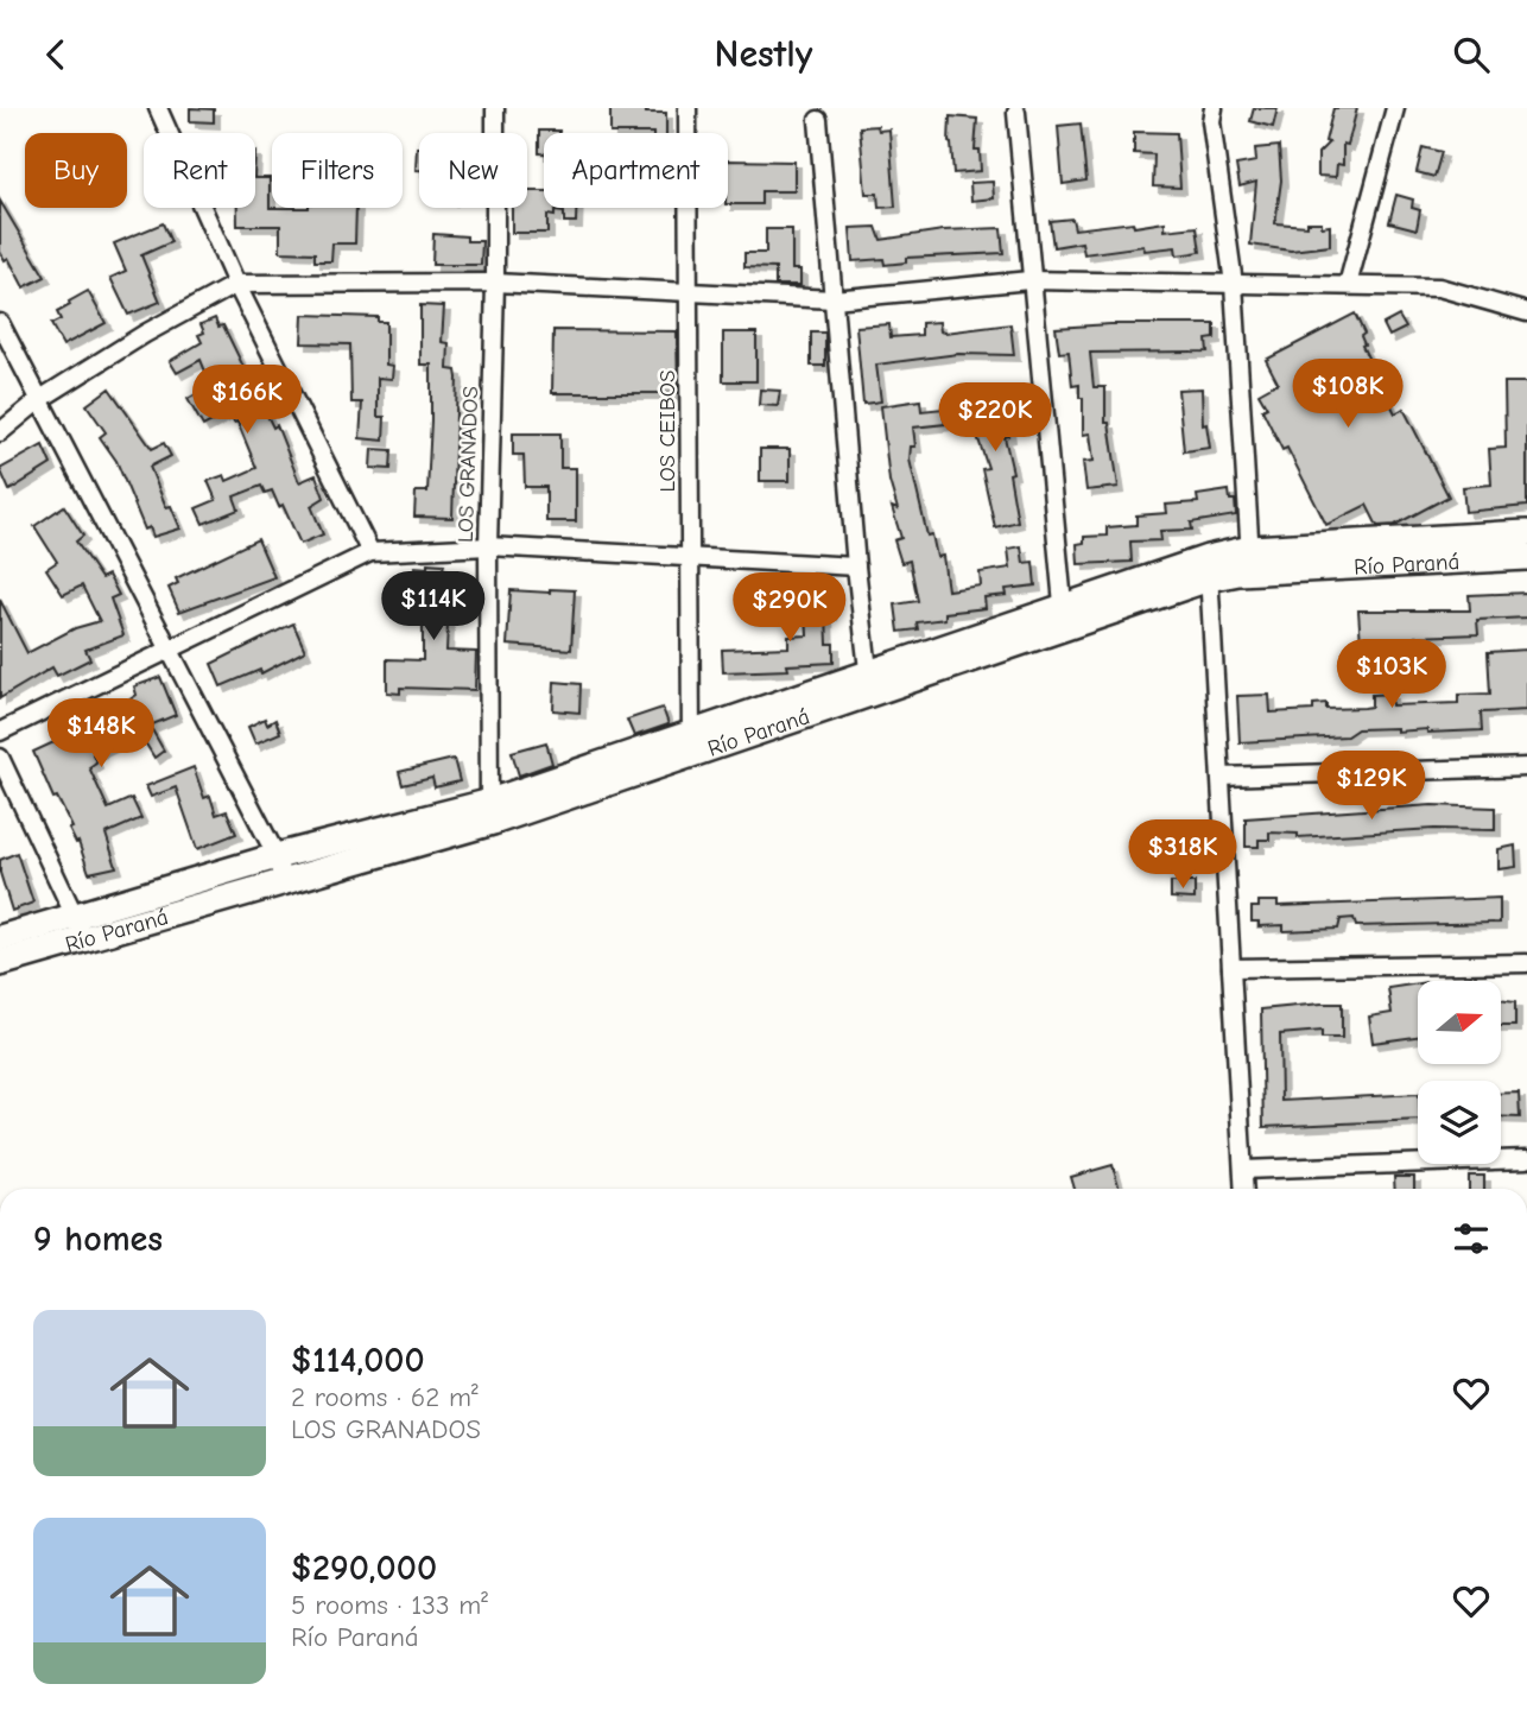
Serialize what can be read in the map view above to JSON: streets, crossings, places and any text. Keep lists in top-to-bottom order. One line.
{"streets":{"street":["LOS CEIBOS","LOS GRANADOS","Río Paraná"]},"crossings":[["LOS CEIBOS","Río Paraná"],["LOS GRANADOS","Río Paraná"]],"north":"right","page":{"header":"Nestly","chip":["Buy","Rent","Filters","New","Apartment"],"price":["$108K","$166K","$220K","$114K","$290K","$103K","$148K","$129K","$318K"],"heading":"9 homes","list":[{"name":"$114,000","note":"2 rooms · 62 m² · LOS GRANADOS"},{"name":"$290,000","note":"5 rooms · 133 m² · Río Paraná"}]}}
